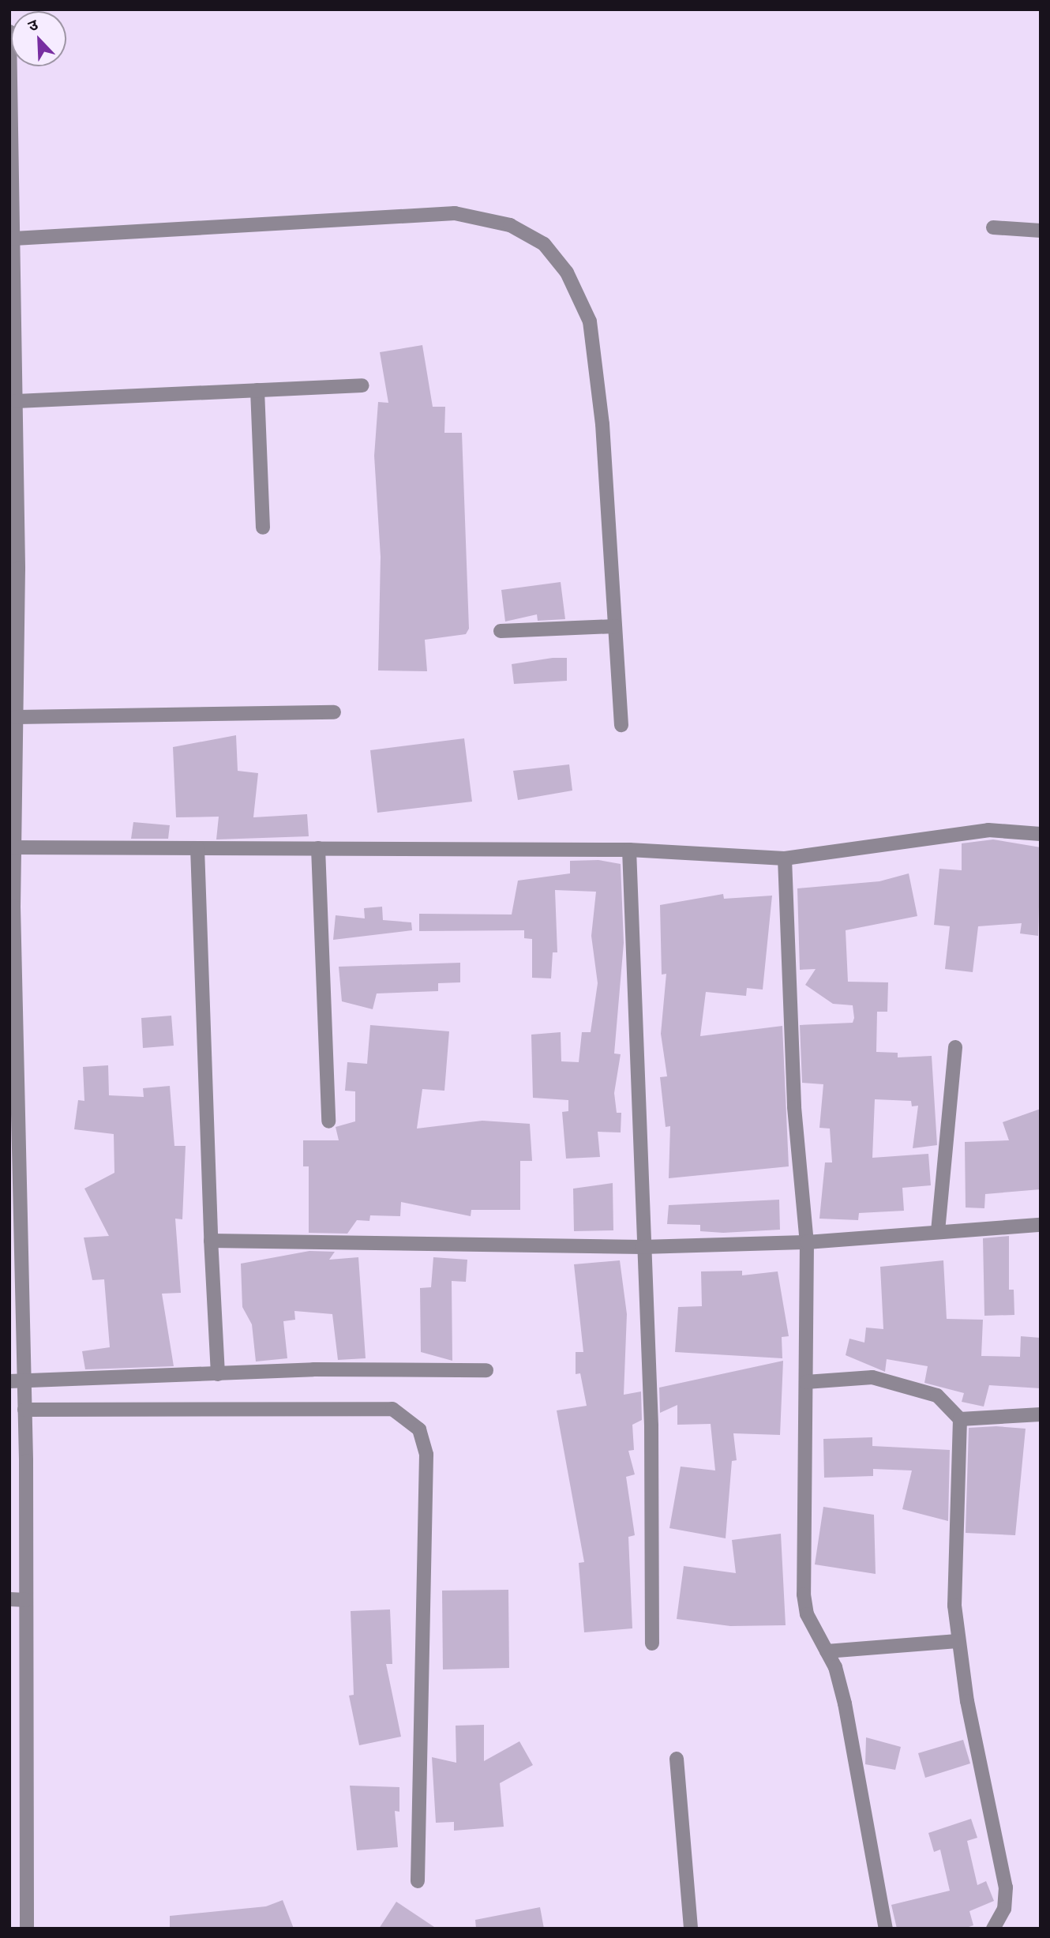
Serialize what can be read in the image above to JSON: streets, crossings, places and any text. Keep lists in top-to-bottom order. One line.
{"north":"top left"}
